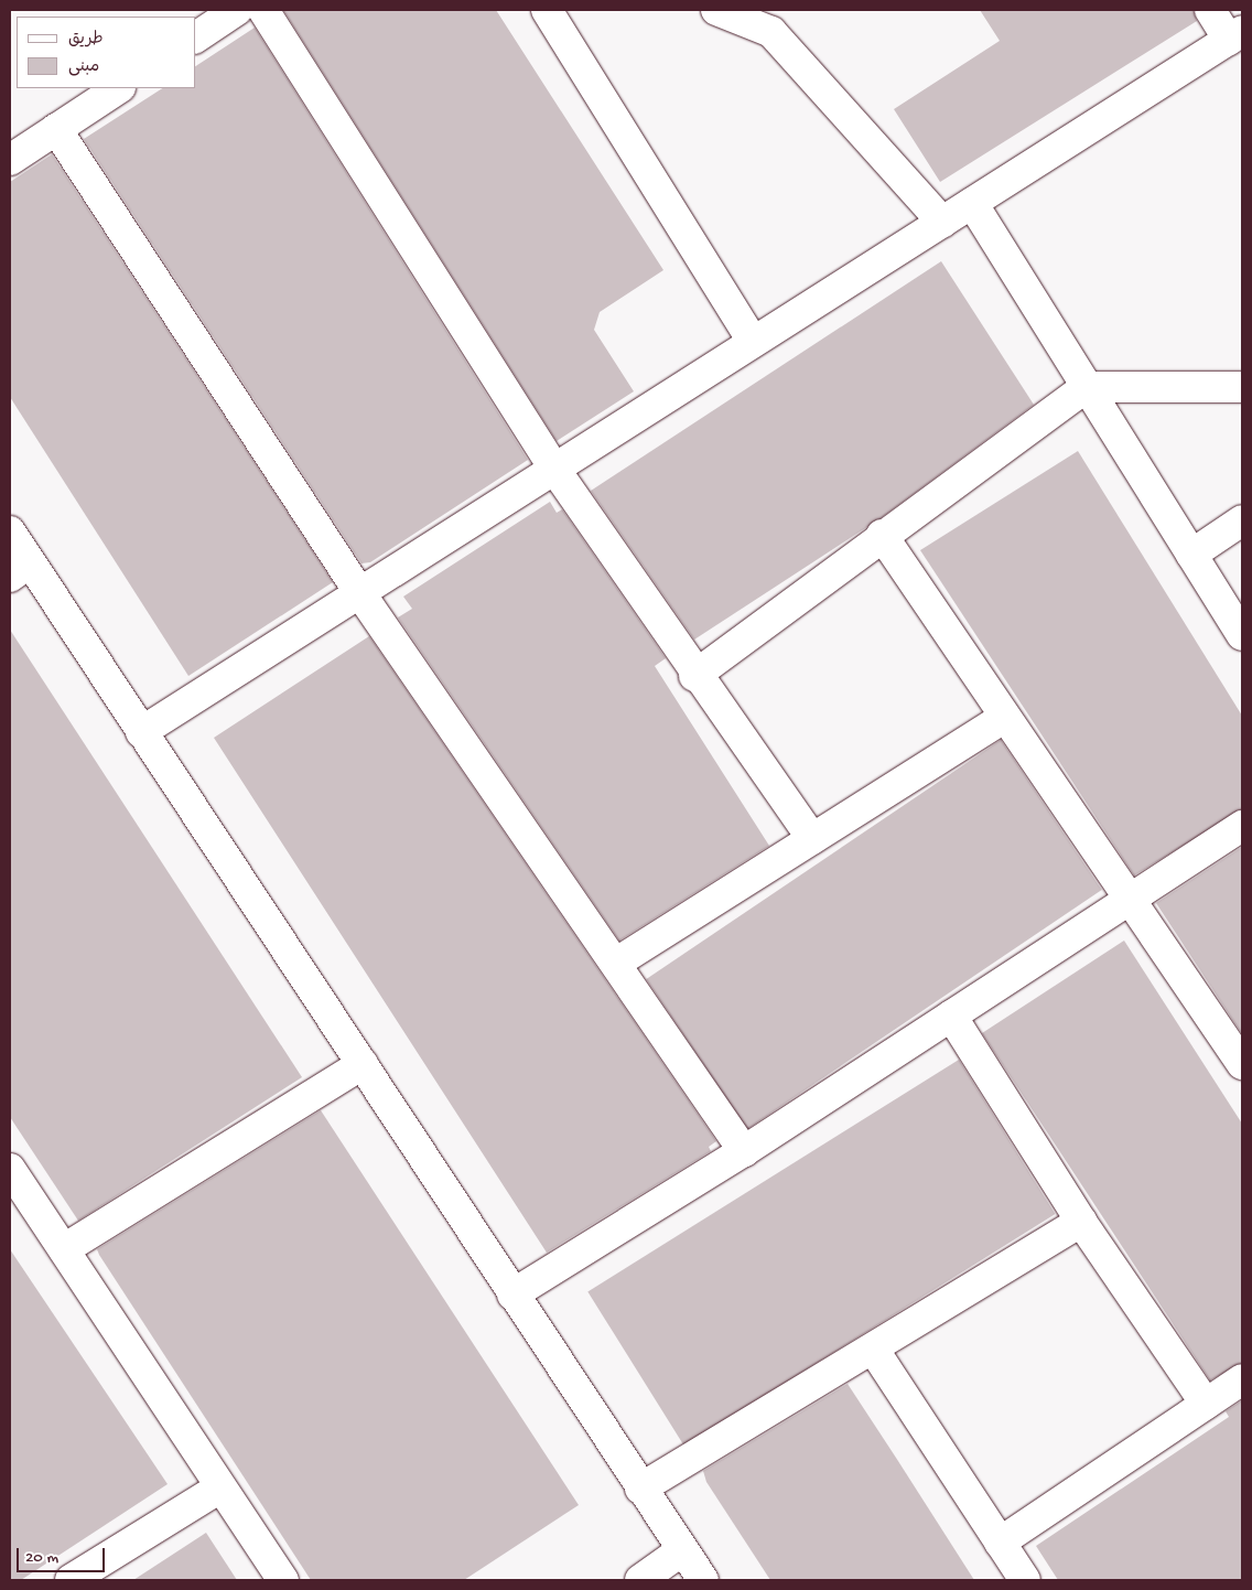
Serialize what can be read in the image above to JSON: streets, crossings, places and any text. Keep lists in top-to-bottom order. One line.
{"legend":["طريق","مبنى"],"scale_bar":"20 m"}
